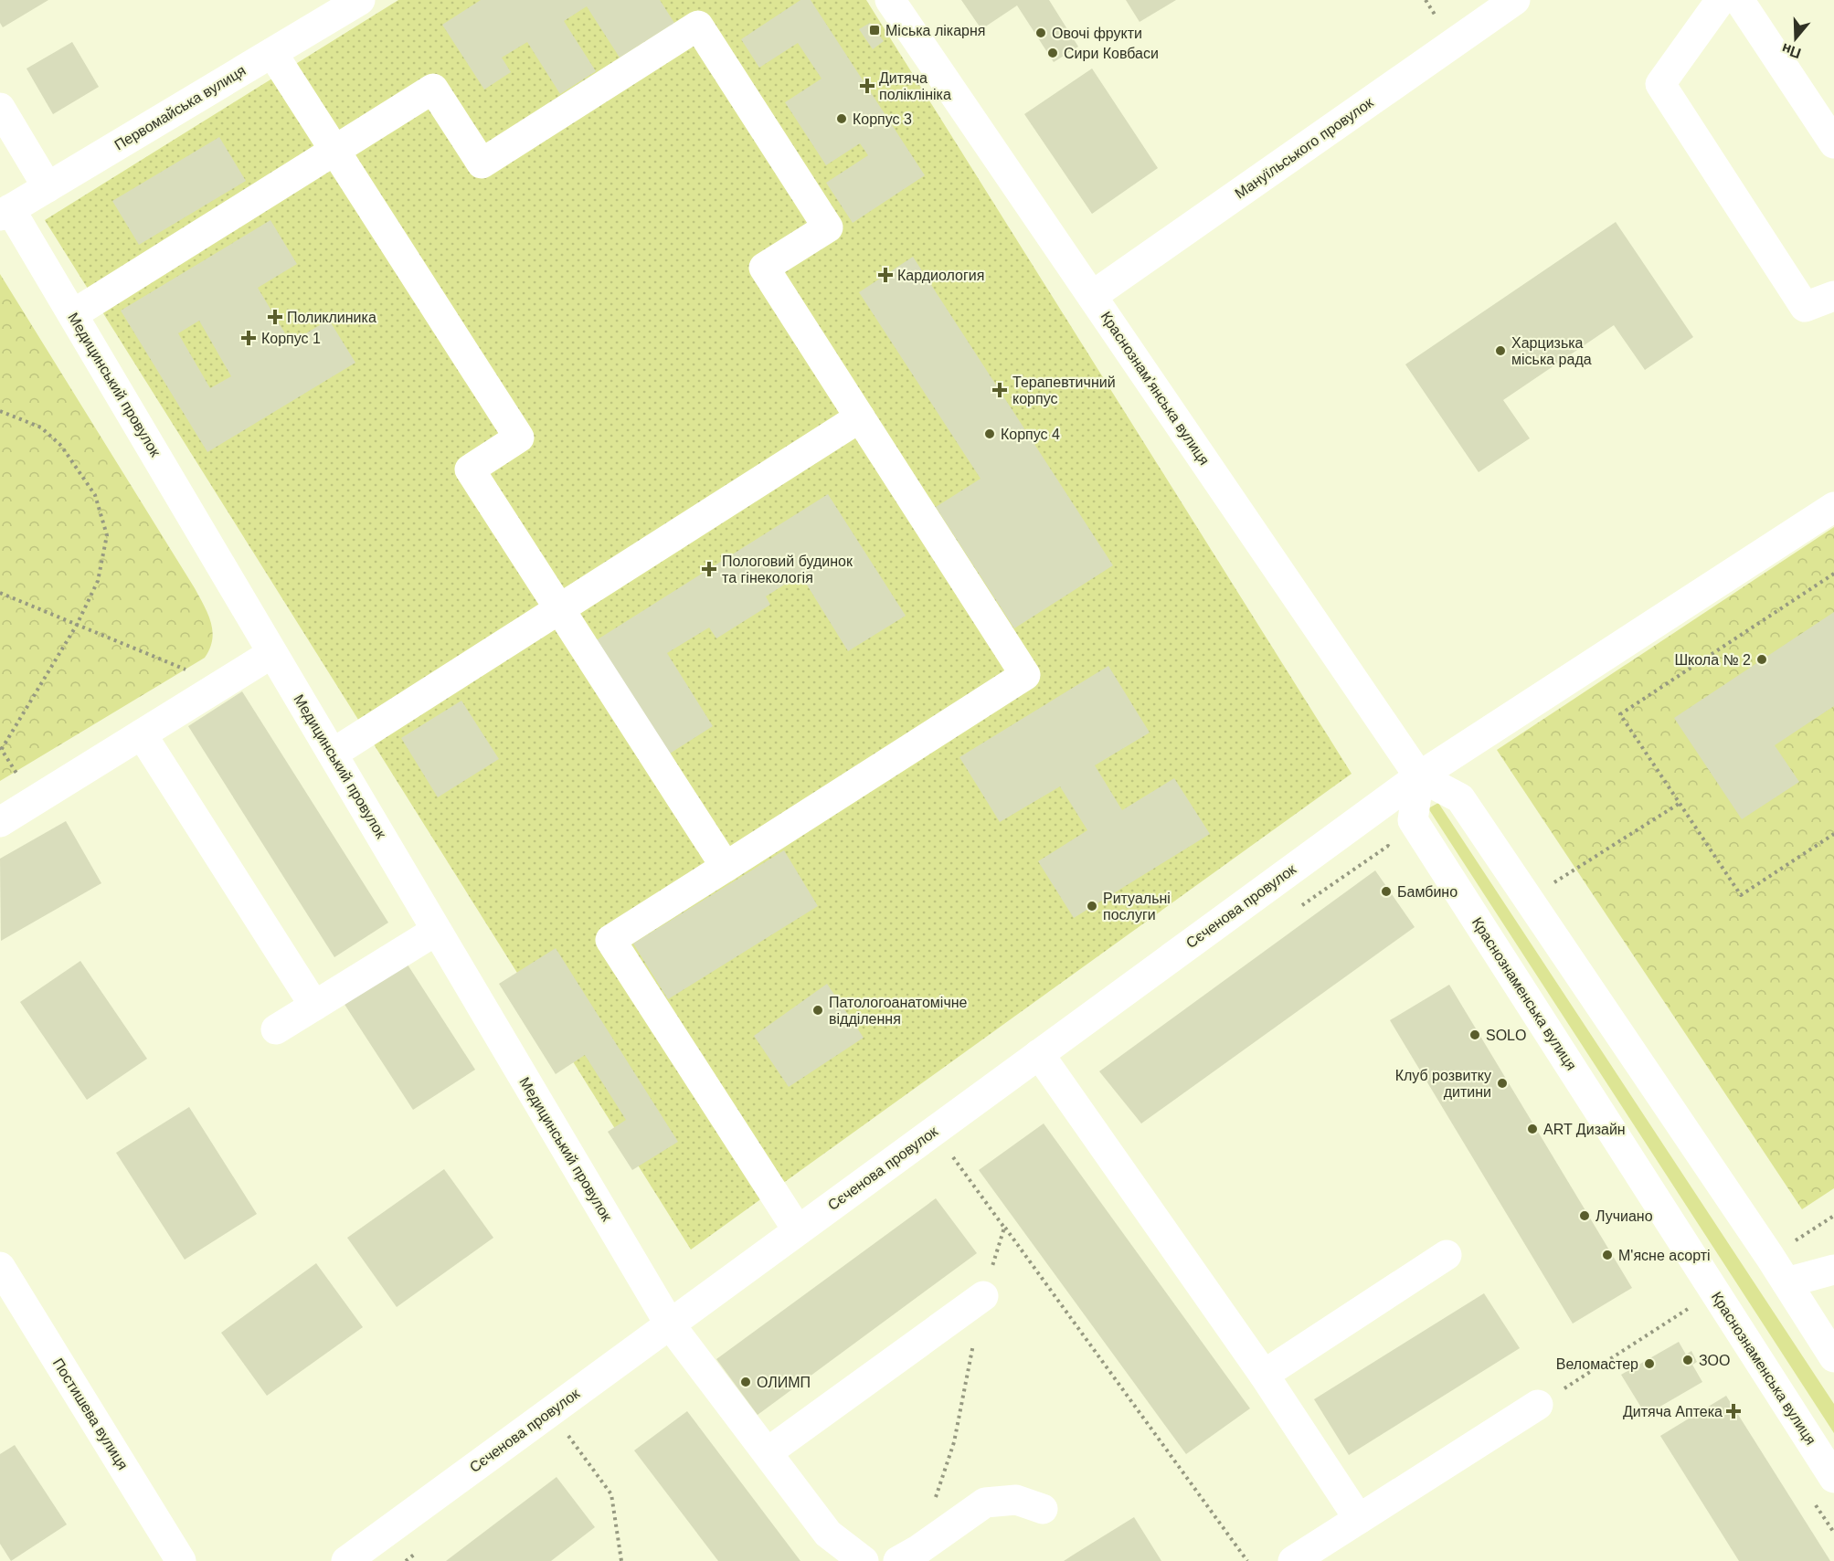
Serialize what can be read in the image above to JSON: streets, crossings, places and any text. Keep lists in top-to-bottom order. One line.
{"streets":{"street":["Первомайська вулиця","Мануїльського провулок","Медицинський провулок","Краснознамʼянська вулиця","Сєченова провулок","Краснознаменська вулиця","Постишева вулиця"]},"crossings":[["Первомайська вулиця","Медицинський провулок"],["Мануїльського провулок","Краснознамʼянська вулиця"],["Медицинський провулок","Сєченова провулок"],["Краснознамʼянська вулиця","Сєченова провулок"],["Краснознамʼянська вулиця","Краснознаменська вулиця"],["Сєченова провулок","Краснознаменська вулиця"]],"places":{"transit":["Міська лікарня"],"other":["Овочі фрукти","Сири Ковбаси","Корпус 3","Харцизька міська рада","Корпус 4","Школа № 2","Бамбино","Ритуальні послуги","Патологоанатомічне відділення","SOLO","Клуб розвитку дитини","ART Дизайн","Лучиано","М'ясне асорті","ЗОО","Веломастер","ОЛИМП"],"health":["Дитяча поліклініка","Кардиология","Поликлиника","Корпус 1","Терапевтичний корпус","Пологовий будинок та гінекологія","Дитяча Аптека"]},"north":"bottom"}
